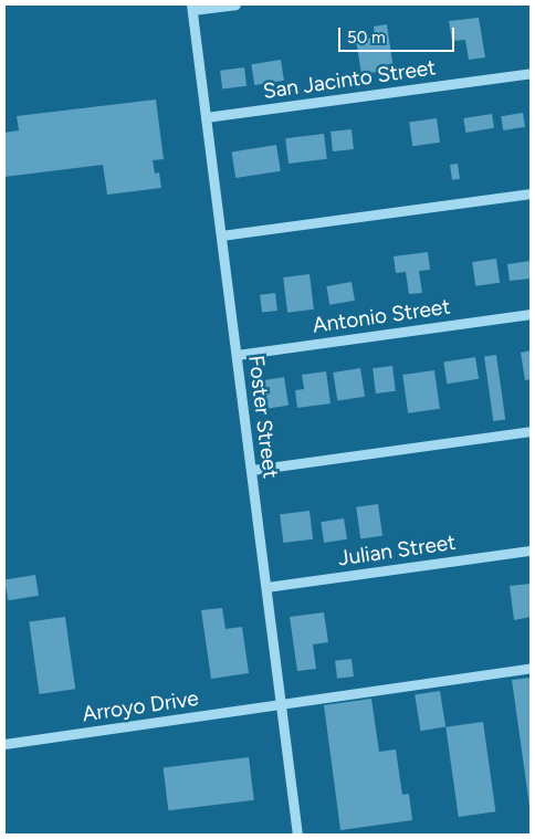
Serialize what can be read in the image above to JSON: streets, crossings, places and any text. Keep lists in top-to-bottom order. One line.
{"streets":{"street":["San Jacinto Street","Antonio Street","Foster Street","Julian Street","Arroyo Drive"]},"crossings":[["San Jacinto Street","Foster Street"],["Antonio Street","Foster Street"],["Foster Street","Julian Street"],["Foster Street","Arroyo Drive"]],"scale_bar":"50 m"}
